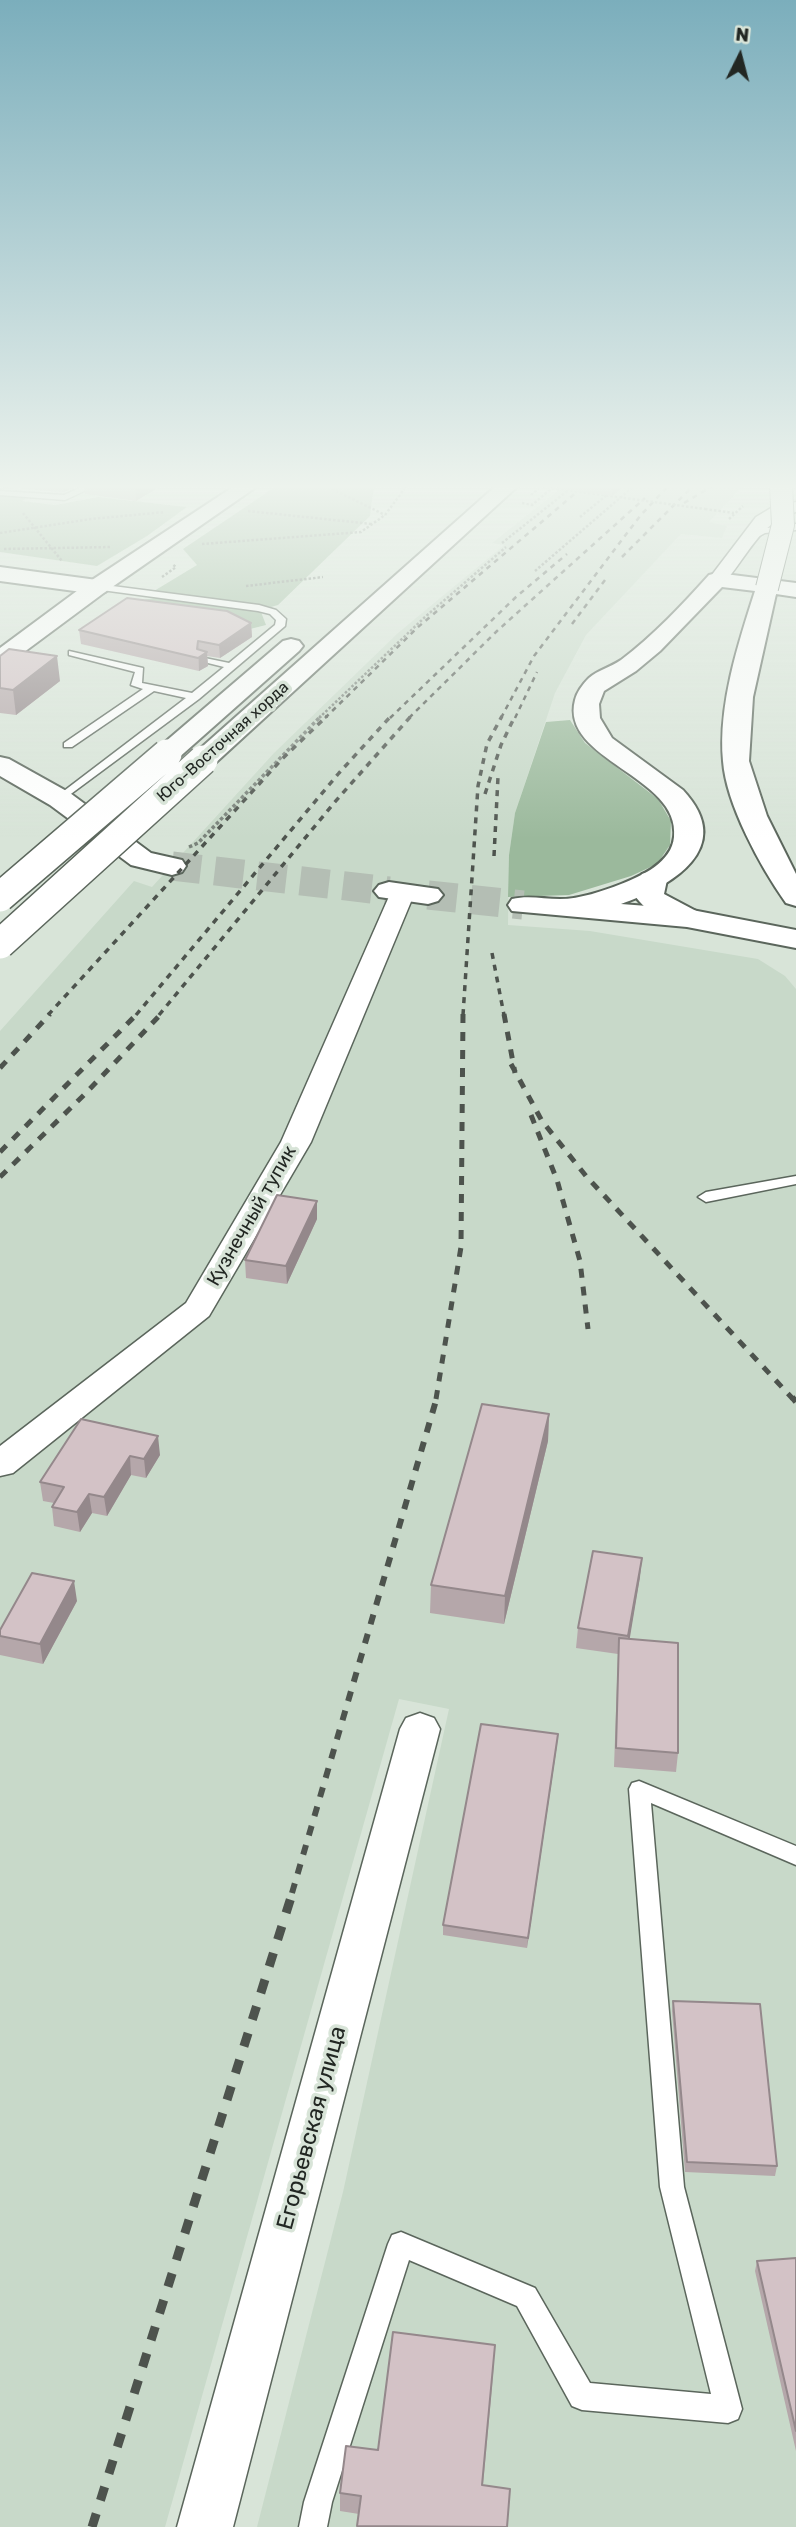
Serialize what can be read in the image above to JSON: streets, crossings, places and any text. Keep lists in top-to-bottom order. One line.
{"streets":{"main road":["Юго-Восточная хорда"],"street":["Кузнечный тупик","Егорьевская улица"]},"north":"top"}
